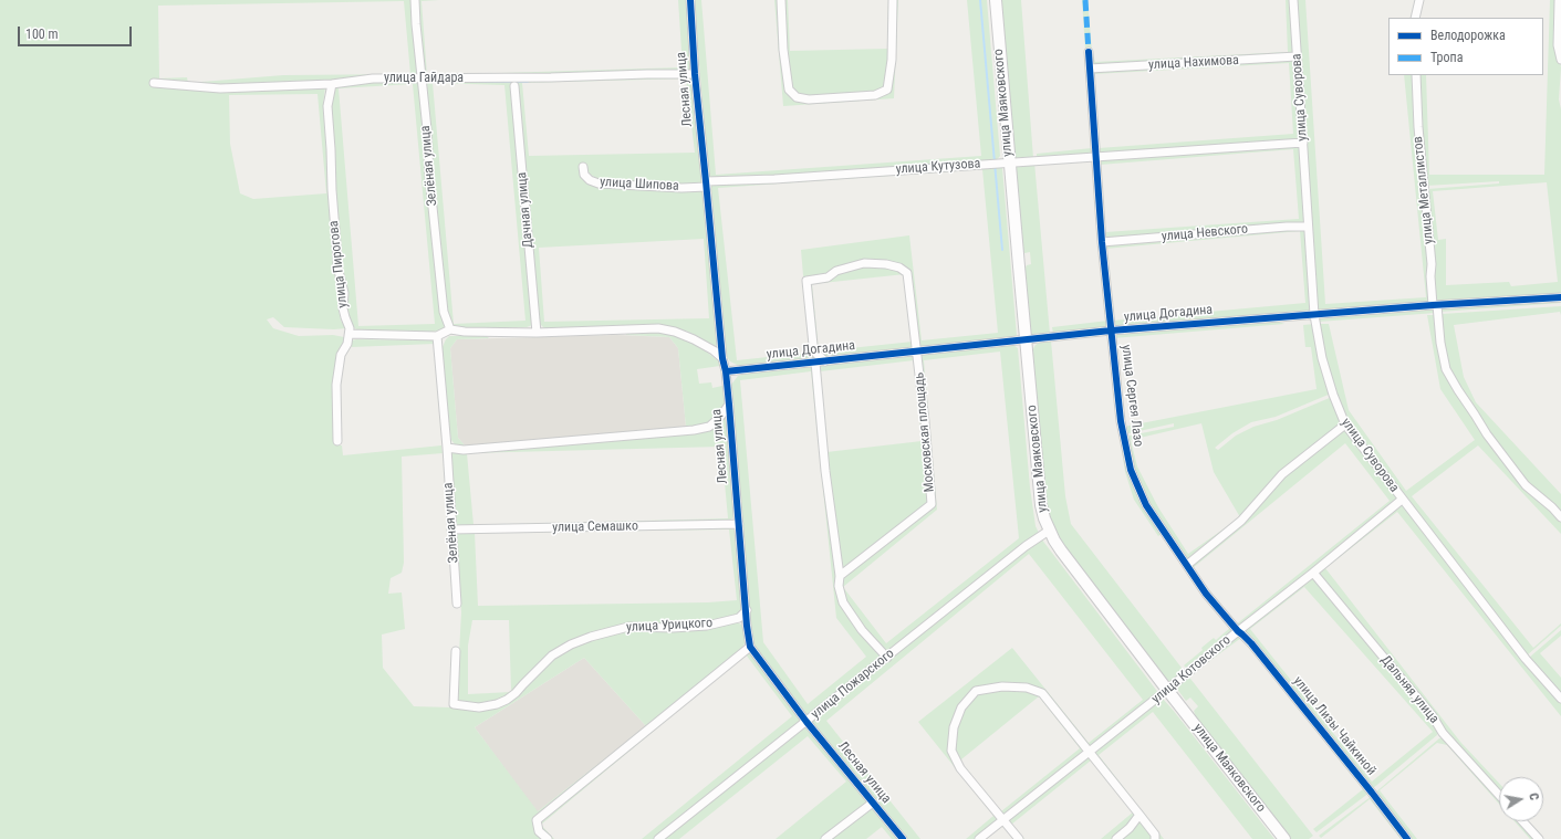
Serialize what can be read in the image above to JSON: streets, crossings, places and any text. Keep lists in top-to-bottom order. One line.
{"streets":{"main road":["улица Маяковского"],"street":["улица Нахимова","улица Гайдара","Лесная улица","улица Суворова","Зелёная улица","улица Кутузова","улица Шипова","улица Металлистов","Дачная улица","улица Невского","улица Пирогова","улица Догадина","улица Сергея Лазо","Московская площадь","улица Семашко","улица Урицкого","улица Котовского","улица Пожарского","Дальняя улица","улица Лизы Чайкиной"]},"crossings":[["улица Нахимова","улица Суворова"],["улица Нахимова","улица Сергея Лазо"],["улица Гайдара","Лесная улица"],["улица Гайдара","Зелёная улица"],["улица Гайдара","улица Пирогова"],["Лесная улица","улица Кутузова"],["Лесная улица","улица Шипова"],["Лесная улица","улица Догадина"],["Лесная улица","улица Семашко"],["Лесная улица","улица Урицкого"],["Лесная улица","улица Пожарского"],["улица Суворова","улица Кутузова"],["улица Суворова","улица Невского"],["улица Суворова","улица Догадина"],["улица Суворова","улица Котовского"],["улица Маяковского","улица Кутузова"],["улица Маяковского","улица Догадина"],["улица Маяковского","улица Котовского"],["улица Маяковского","улица Пожарского"],["Зелёная улица","улица Семашко"],["улица Кутузова","улица Шипова"],["улица Кутузова","улица Сергея Лазо"],["улица Металлистов","улица Догадина"],["улица Невского","улица Сергея Лазо"],["улица Догадина","улица Сергея Лазо"],["улица Догадина","Московская площадь"],["улица Сергея Лазо","улица Котовского"],["улица Сергея Лазо","улица Лизы Чайкиной"],["улица Котовского","Дальняя улица"],["улица Котовского","улица Лизы Чайкиной"]],"legend":["Велодорожка","Тропа"],"scale_bar":"100 m","north":"right"}
